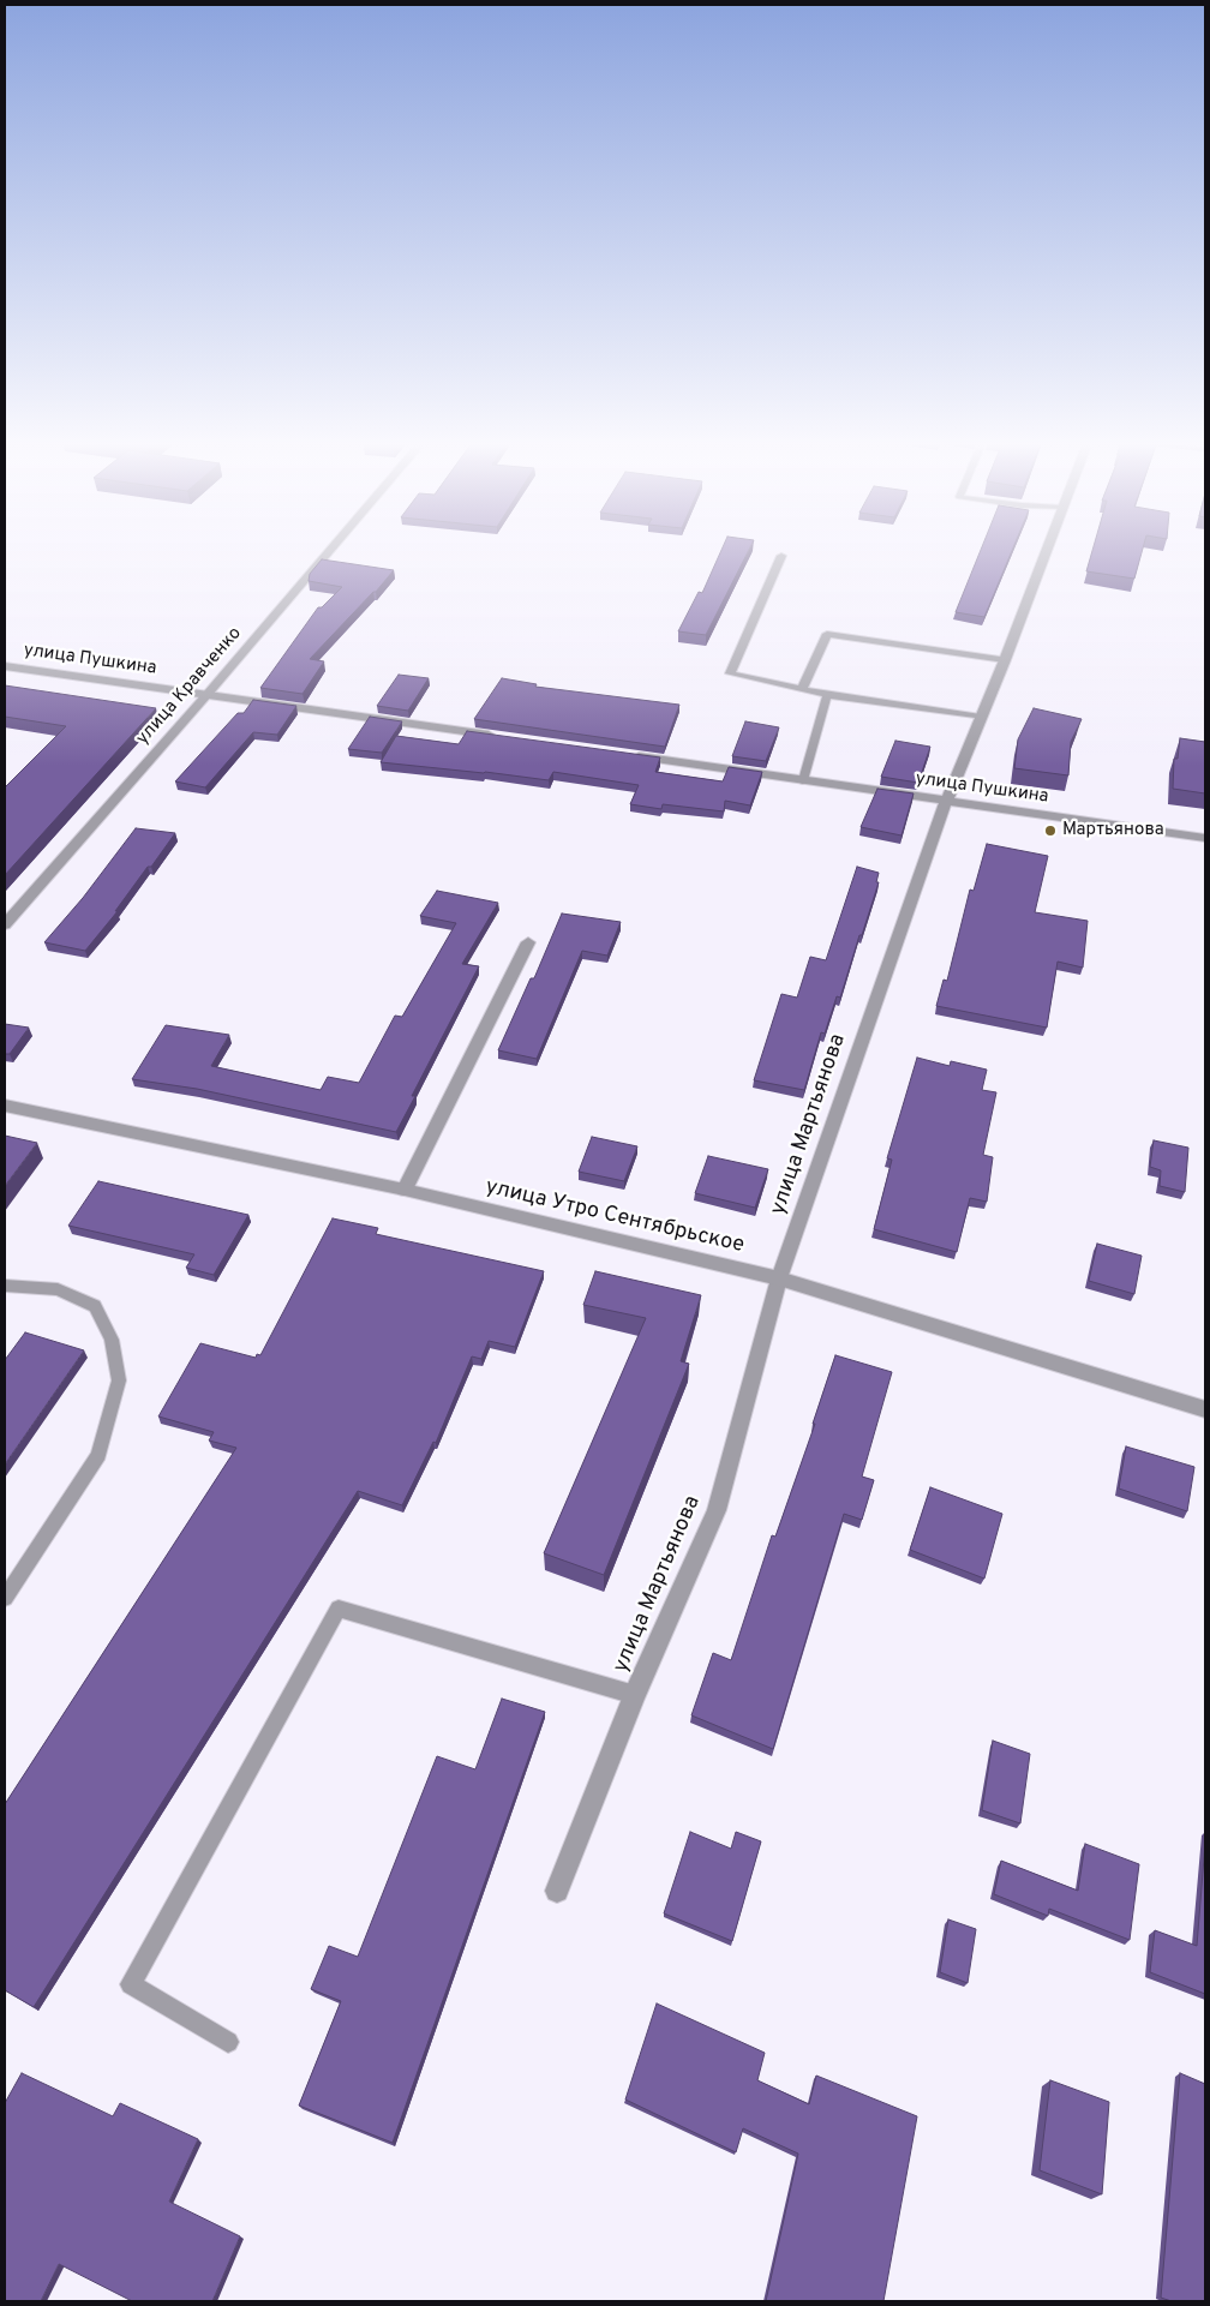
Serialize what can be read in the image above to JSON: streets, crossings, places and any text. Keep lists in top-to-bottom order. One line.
{"streets":{"street":["улица Пушкина","улица Кравченко","улица Мартьянова","улица Утро Сентябрьское"]},"crossings":[["улица Пушкина","улица Кравченко"],["улица Пушкина","улица Мартьянова"],["улица Мартьянова","улица Утро Сентябрьское"]],"places":["Мартьянова"]}
